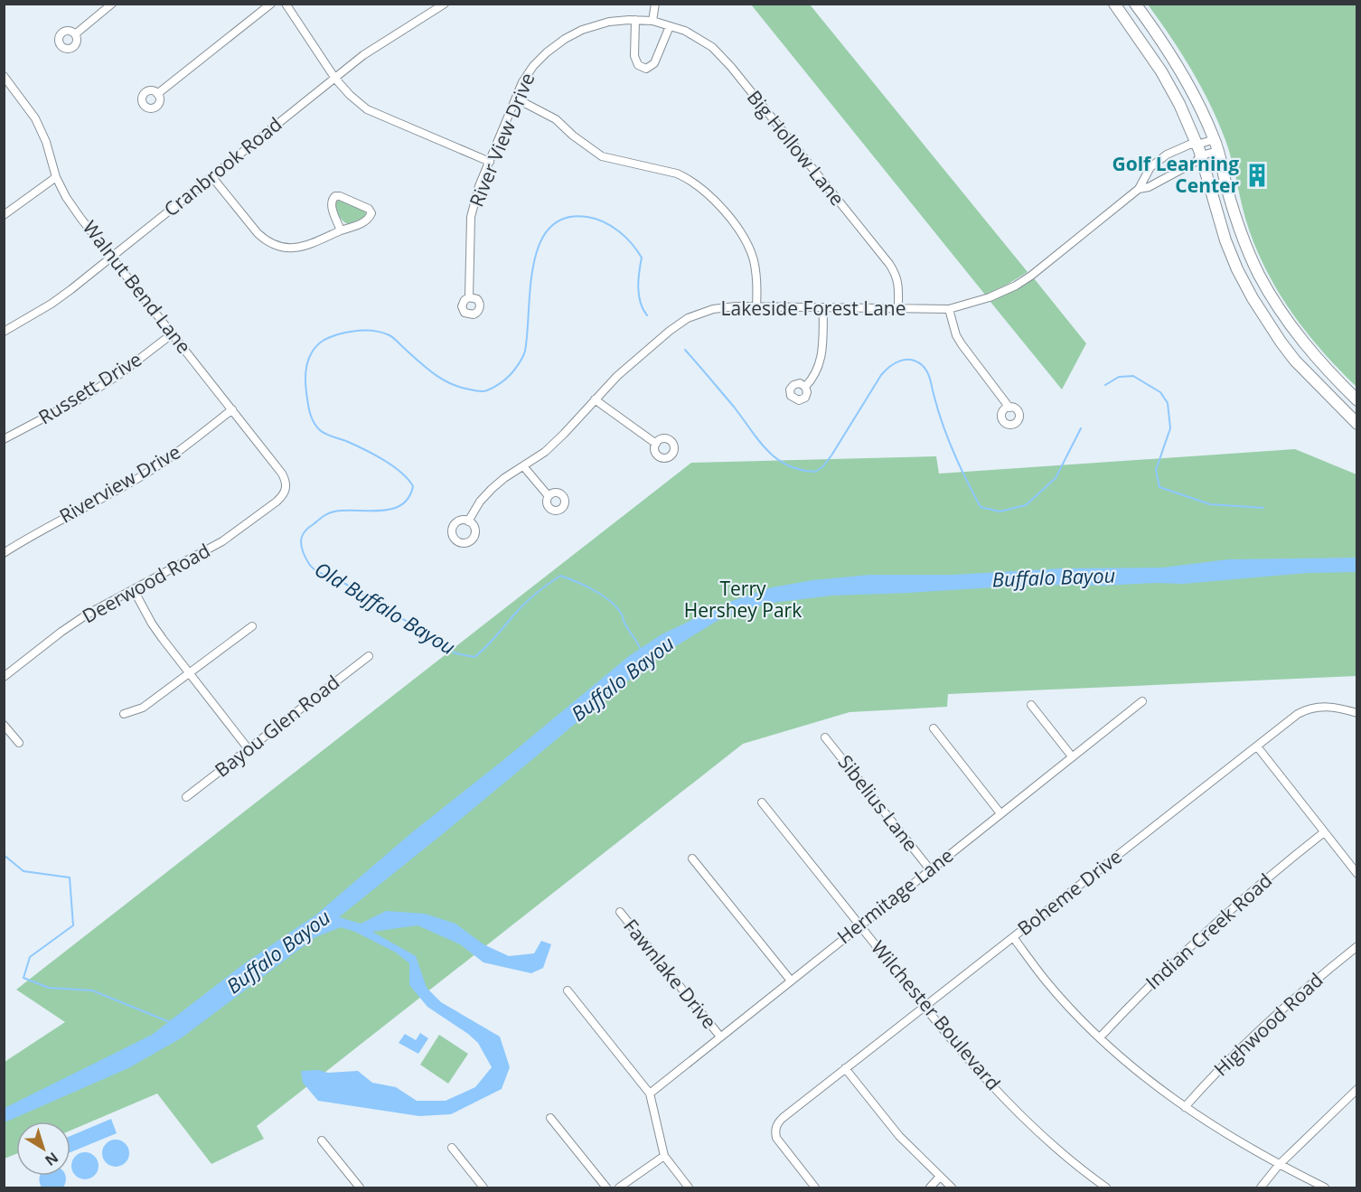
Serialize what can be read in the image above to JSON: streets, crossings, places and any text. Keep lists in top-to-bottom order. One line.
{"streets":{"street":["River View Drive","Big Hollow Lane","Cranbrook Road","Walnut Bend Lane","Lakeside Forest Lane","Russett Drive","Riverview Drive","Deerwood Road","Bayou Glen Road","Sibelius Lane","Boheme Drive","Hermitage Lane","Indian Creek Road","Fawnlake Drive","Wilchester Boulevard","Highwood Road"]},"crossings":[["River View Drive","Big Hollow Lane"],["Big Hollow Lane","Lakeside Forest Lane"],["Cranbrook Road","Walnut Bend Lane"],["Walnut Bend Lane","Russett Drive"],["Walnut Bend Lane","Riverview Drive"],["Walnut Bend Lane","Deerwood Road"],["Sibelius Lane","Hermitage Lane"],["Boheme Drive","Wilchester Boulevard"],["Hermitage Lane","Fawnlake Drive"],["Hermitage Lane","Wilchester Boulevard"]],"water":["Buffalo Bayou","Old Buffalo Bayou"],"parks":["Terry Hershey Park"],"places":{"building":["Golf Learning Center"]},"north":"bottom right"}
